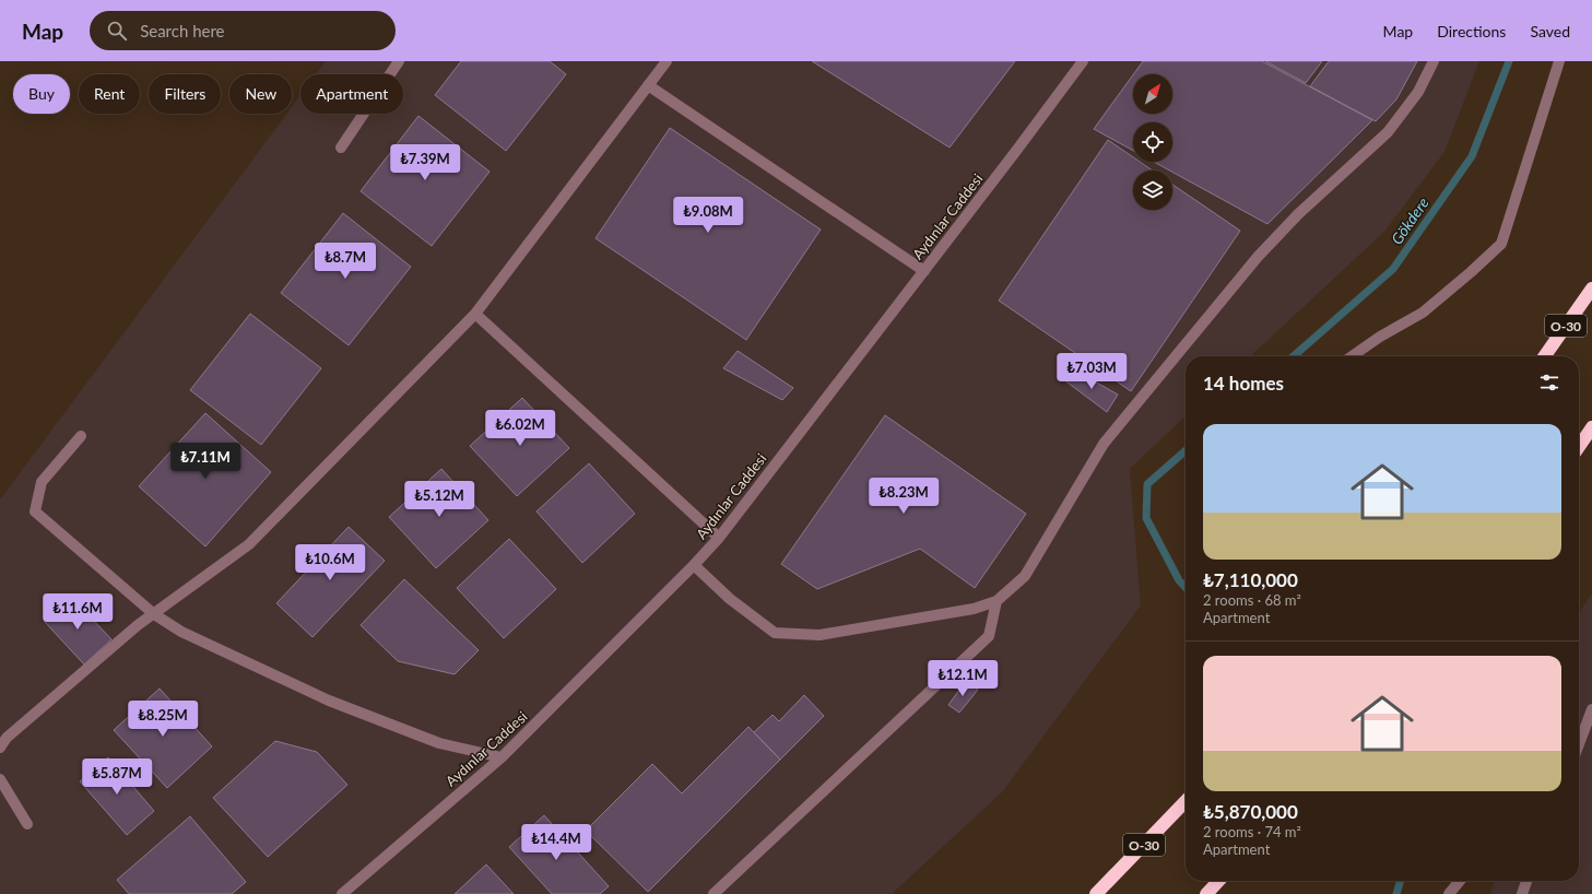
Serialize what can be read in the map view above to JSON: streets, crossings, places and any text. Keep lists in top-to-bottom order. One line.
{"streets":{"highway":["O-30"],"street":["Aydınlar Caddesi"]},"water":["Gökdere"],"north":"top right","page":{"header":"Map","search":"Search here","nav":["Map","Directions","Saved"],"chip":["Buy","Rent","Filters","New","Apartment"],"price":["₺7.39M","₺9.08M","₺8.7M","₺7.03M","₺6.02M","₺7.11M","₺8.23M","₺5.12M","₺10.6M","₺11.6M","₺12.1M","₺8.25M","₺5.87M","₺14.4M"],"heading":"14 homes","list":[{"name":"₺7,110,000","note":"2 rooms · 68 m² · Apartment"},{"name":"₺5,870,000","note":"2 rooms · 74 m² · Apartment"}]}}
